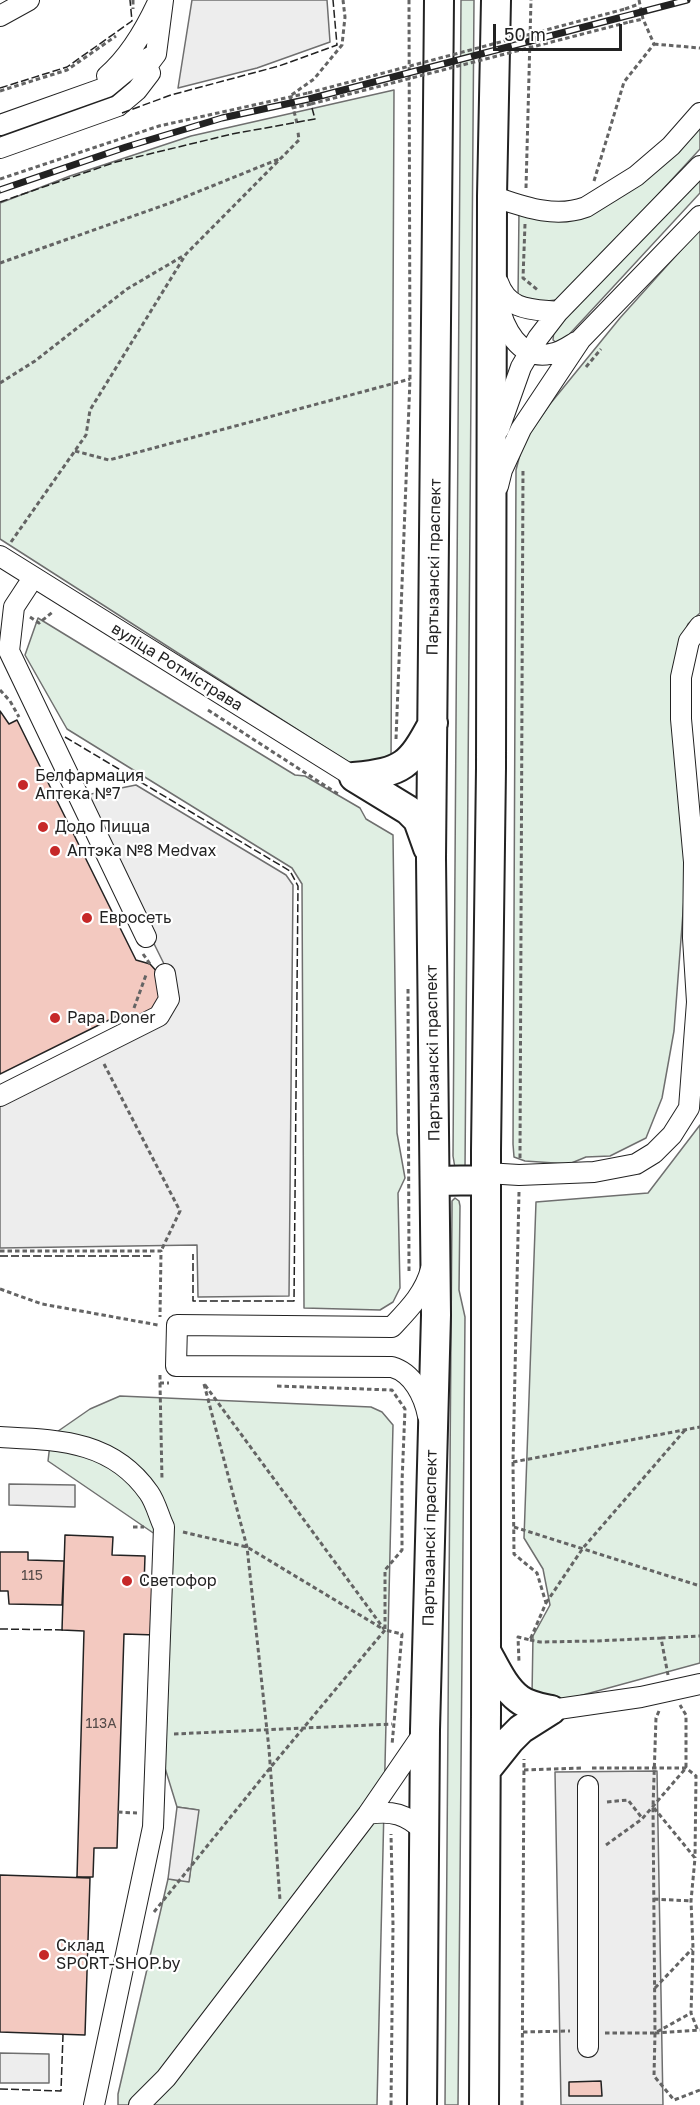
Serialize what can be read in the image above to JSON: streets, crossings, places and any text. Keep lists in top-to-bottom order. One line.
{"streets":{"highway":["Партызанскі праспект"],"street":["вуліца Ротмістрава"]},"places":["Белфармация Аптека №7","Додо Пицца","Аптэка №8 Medvax","Евросеть","Papa Doner","Светофор","Склад SPORT-SHOP.by"],"house_numbers":["115","113А"],"scale_bar":"50 m"}
